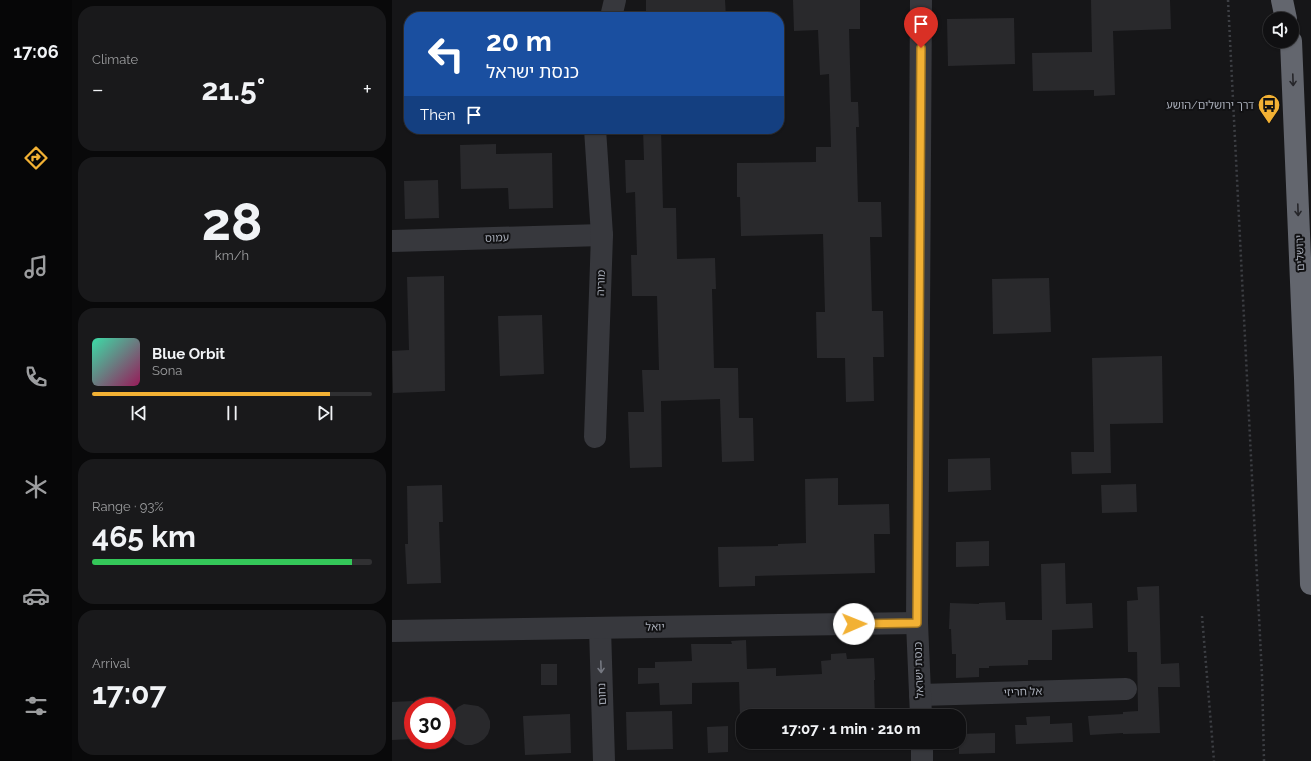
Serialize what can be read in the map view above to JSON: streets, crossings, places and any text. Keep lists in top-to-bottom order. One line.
{"streets":{"highway":["ירושלים"],"street":["עמוס","מוריה","יואל","כנסת ישראל","אל חריזי","נחום"]},"crossings":[["עמוס","מוריה"],["יואל","כנסת ישראל"],["יואל","נחום"],["כנסת ישראל","אל חריזי"]],"one_way":["ירושלים","נחום"],"places":{"bus stop":["דרך ירושלים/הושע"]},"page":{"tabs":"17:06","tile":["Climate",["28","km/h"],["Range · 93%","465 km"],["Arrival","17:07"]],"turn":["20 m","כנסת ישראל"],"heat":["−","21.5°","+"],"then":"Then","song":["Blue Orbit","Sona"],"limit":"30","trip":"17:07 · 1 min · 210 m"}}
